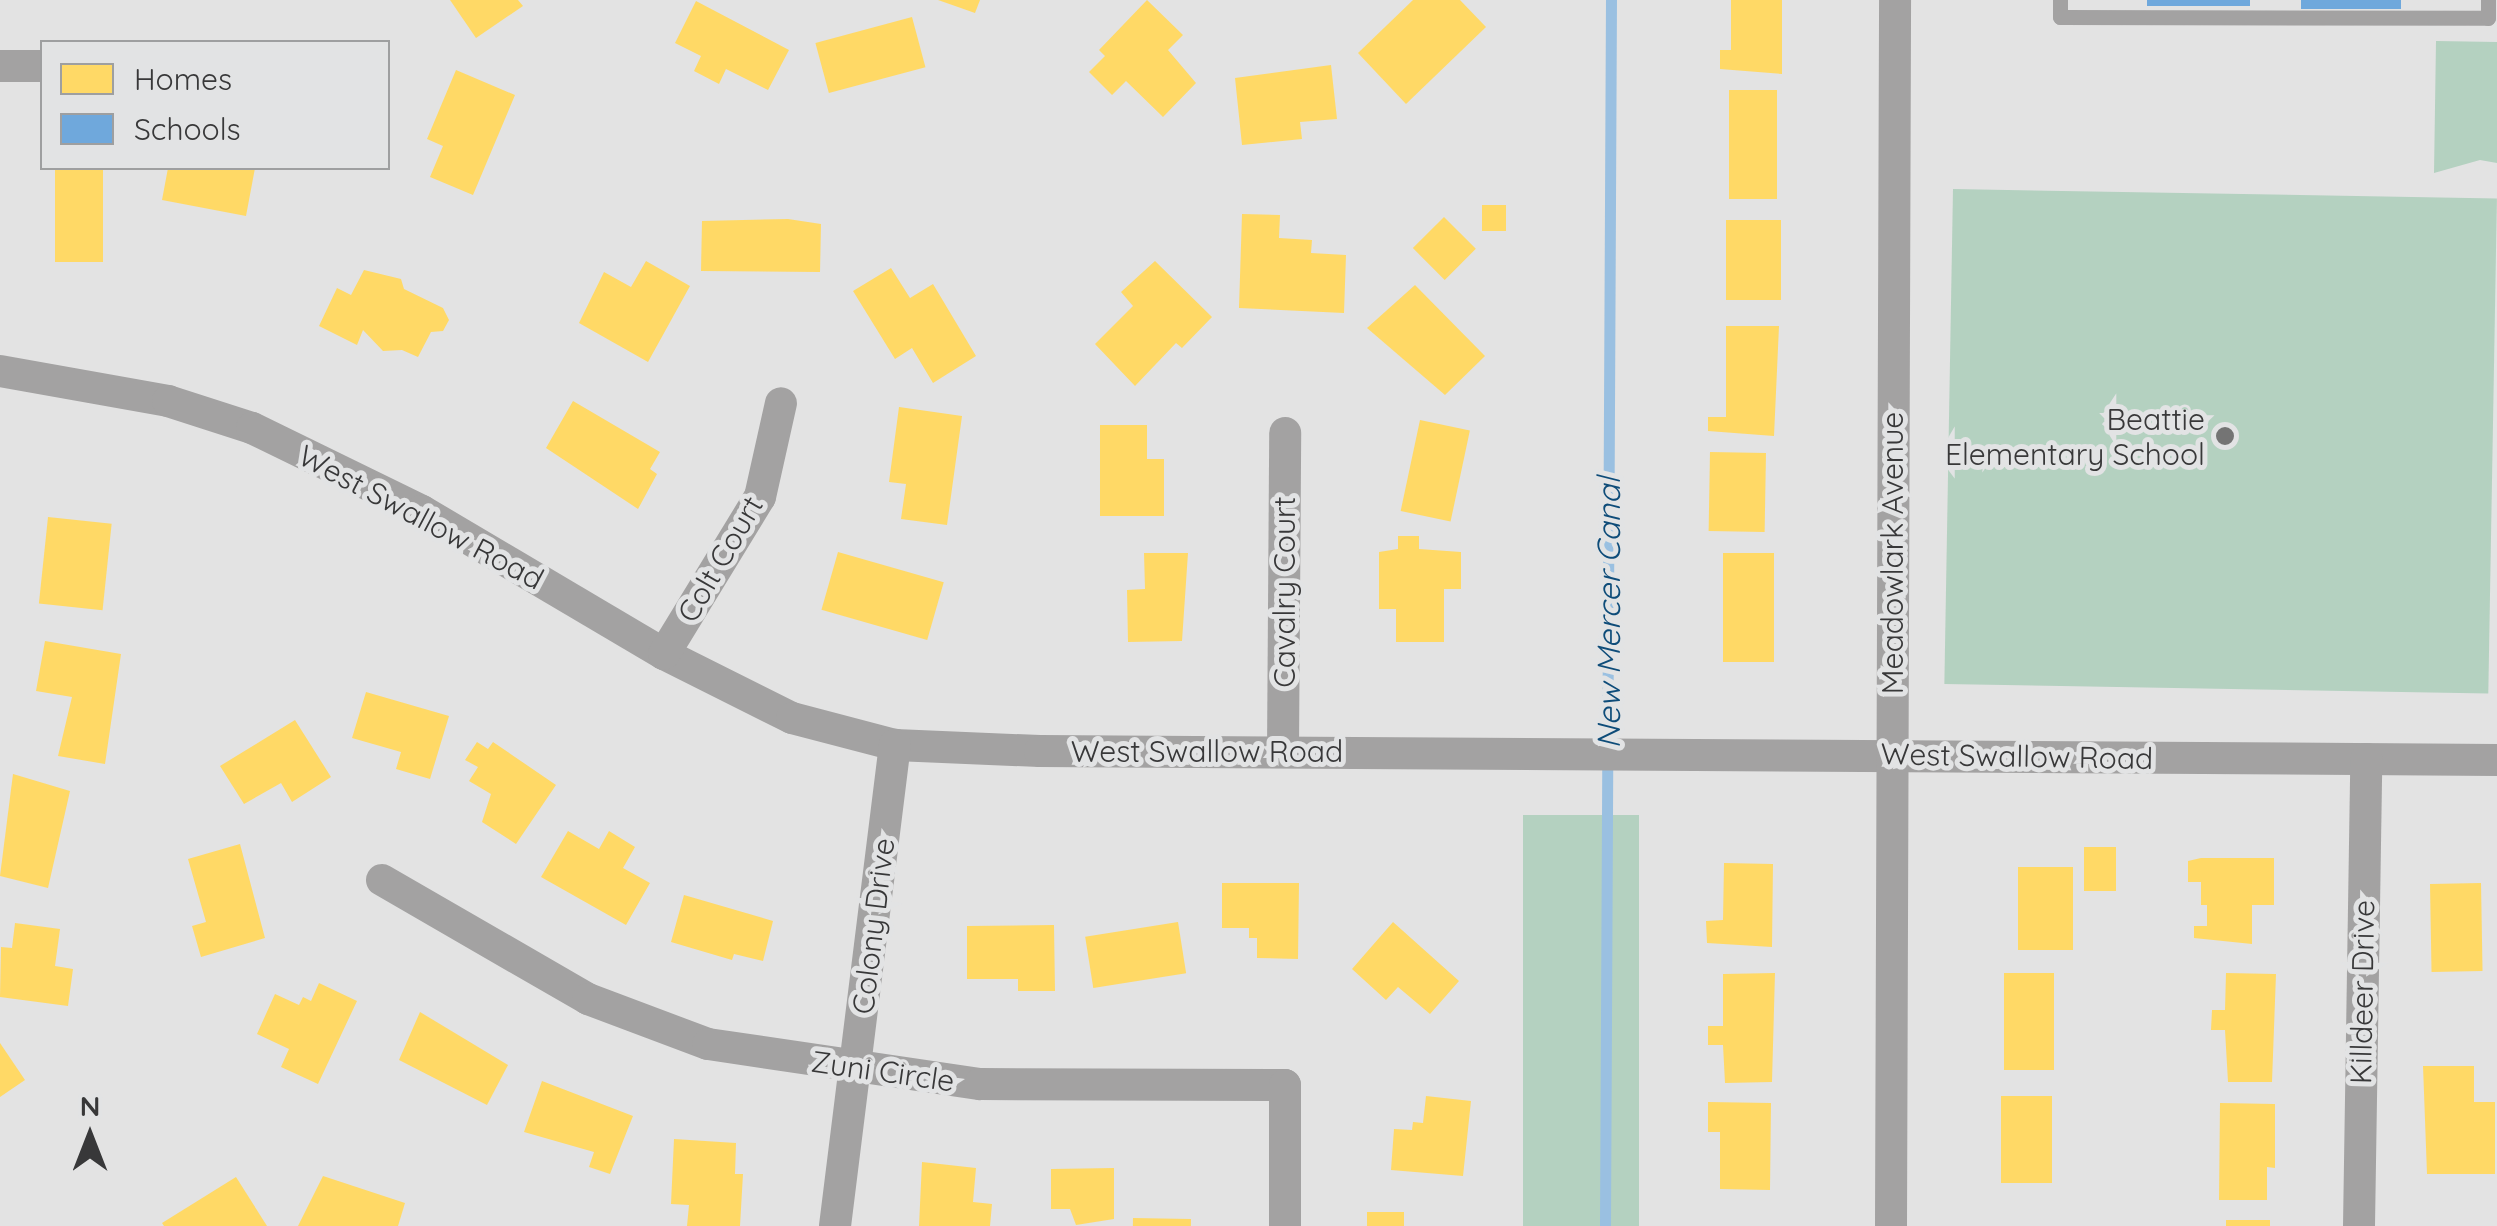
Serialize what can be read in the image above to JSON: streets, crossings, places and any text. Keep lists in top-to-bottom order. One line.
{"streets":{"street":["West Swallow Road","Meadowlark Avenue","Colt Court","Cavalry Court","Colony Drive","Killdeer Drive","Zuni Circle"]},"crossings":[["West Swallow Road","Meadowlark Avenue"],["West Swallow Road","Colt Court"],["West Swallow Road","Cavalry Court"],["West Swallow Road","Colony Drive"],["West Swallow Road","Killdeer Drive"],["Colony Drive","Zuni Circle"]],"water":["New Mercer Canal"],"places":["Beattie Elementary School"],"legend":["Homes","Schools"],"north":"top"}
